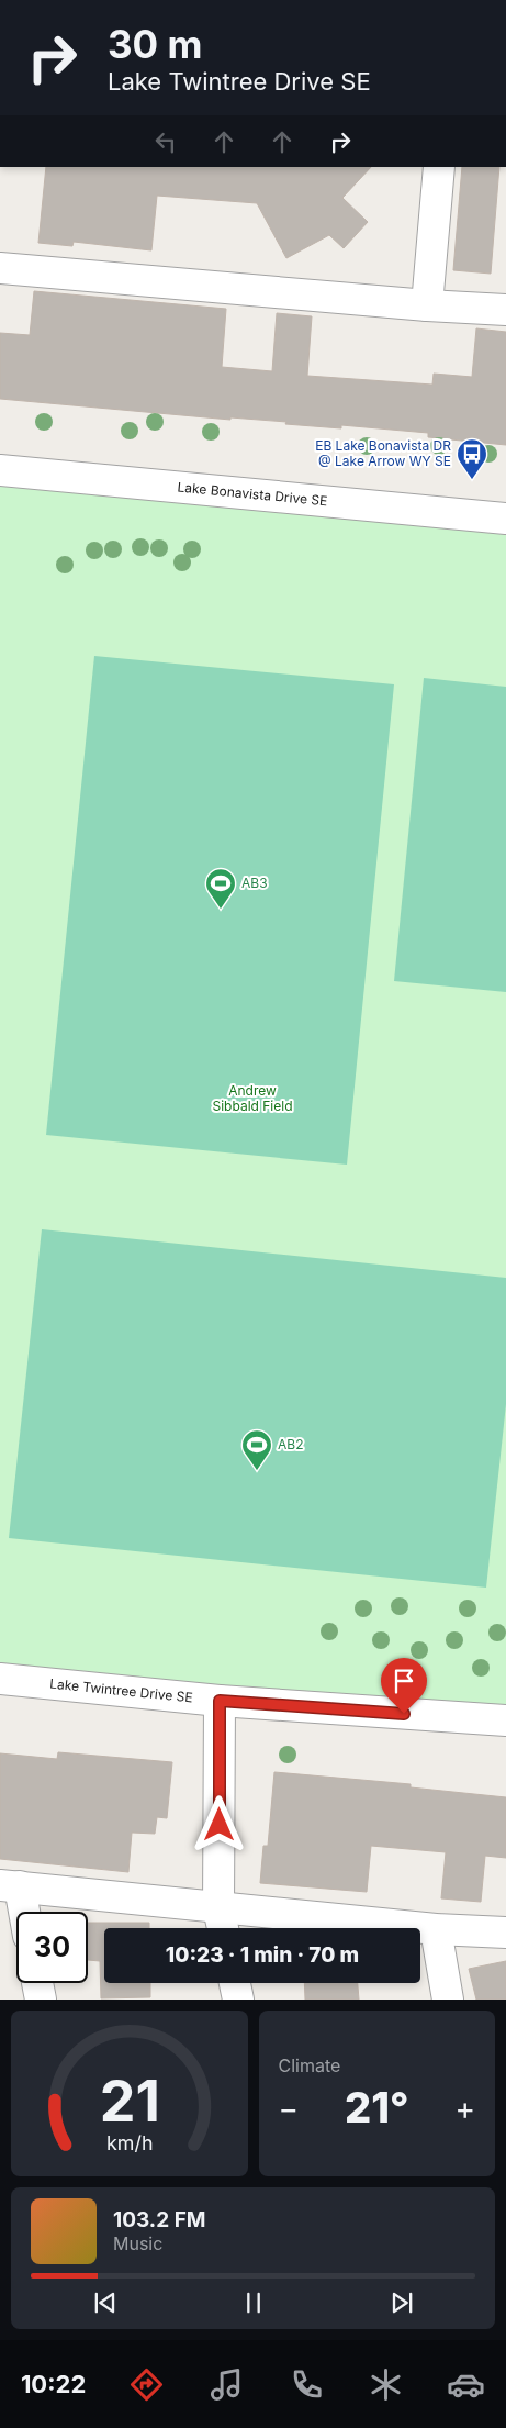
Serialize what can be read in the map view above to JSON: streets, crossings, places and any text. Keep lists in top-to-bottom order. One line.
{"streets":{"street":["Lake Bonavista Drive SE","Lake Twintree Drive SE"]},"parks":["Andrew Sibbald Field"],"places":{"bus stop":["EB Lake Bonavista DR @ Lake Arrow WY SE"],"sports":["AB3","AB2"]},"page":{"turn":["30 m","Lake Twintree Drive SE"],"limit":"30","trip":"10:23 · 1 min · 70 m","tile":"Climate","heat":["−","21°","+"],"song":["103.2 FM","Music"],"tabs":"10:22","gauge":["21","km/h"]}}
